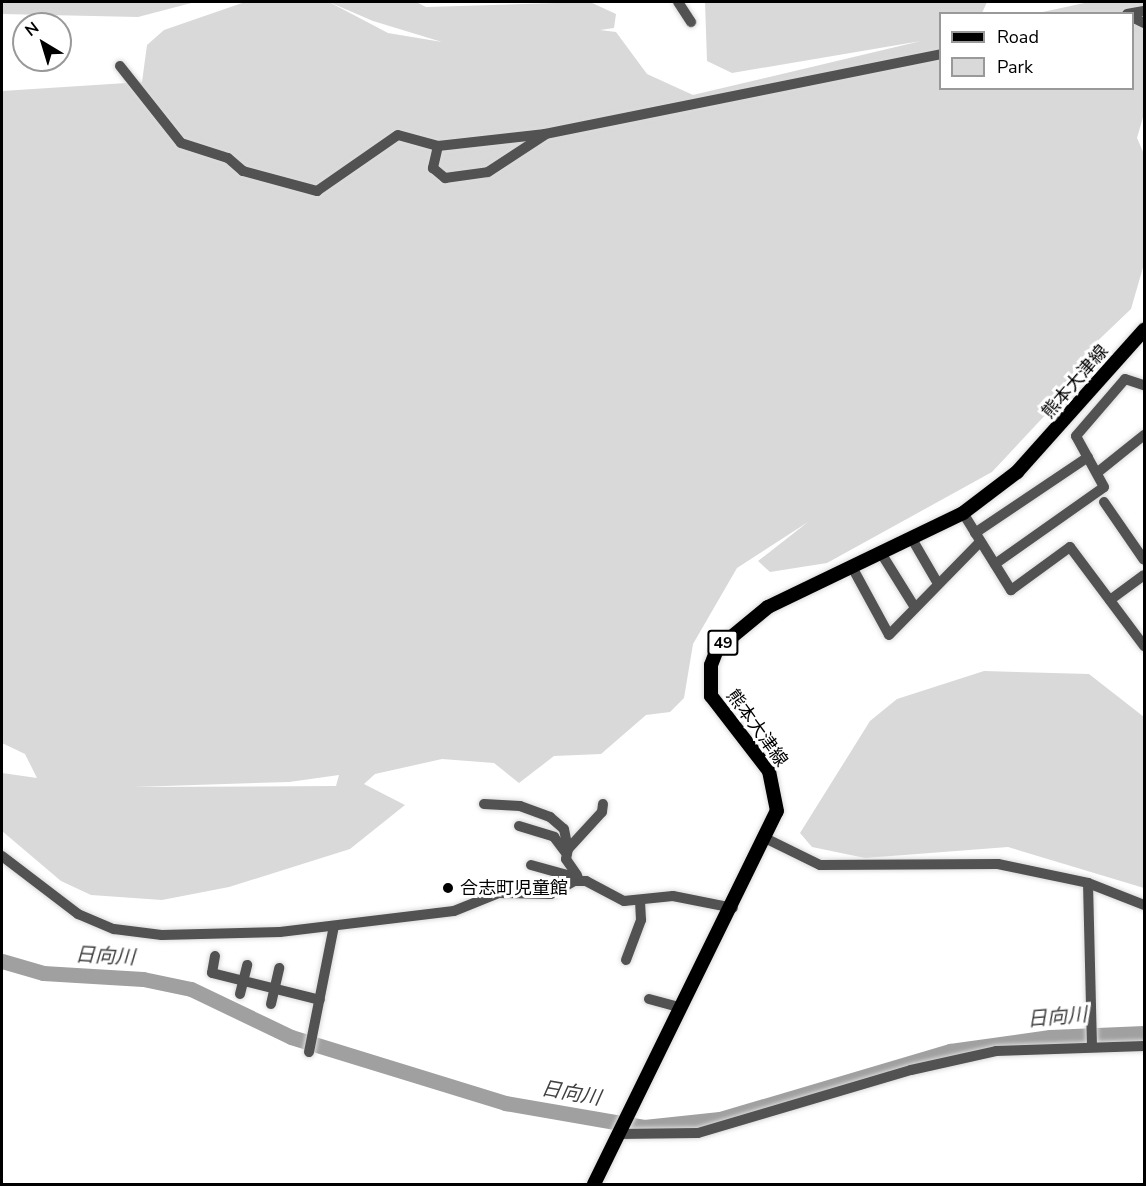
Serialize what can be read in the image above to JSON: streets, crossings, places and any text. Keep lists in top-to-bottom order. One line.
{"streets":{"main road":["熊本大津線","49"]},"water":["日向川"],"places":["合志町児童館"],"legend":["Road","Park"],"north":"top left"}
